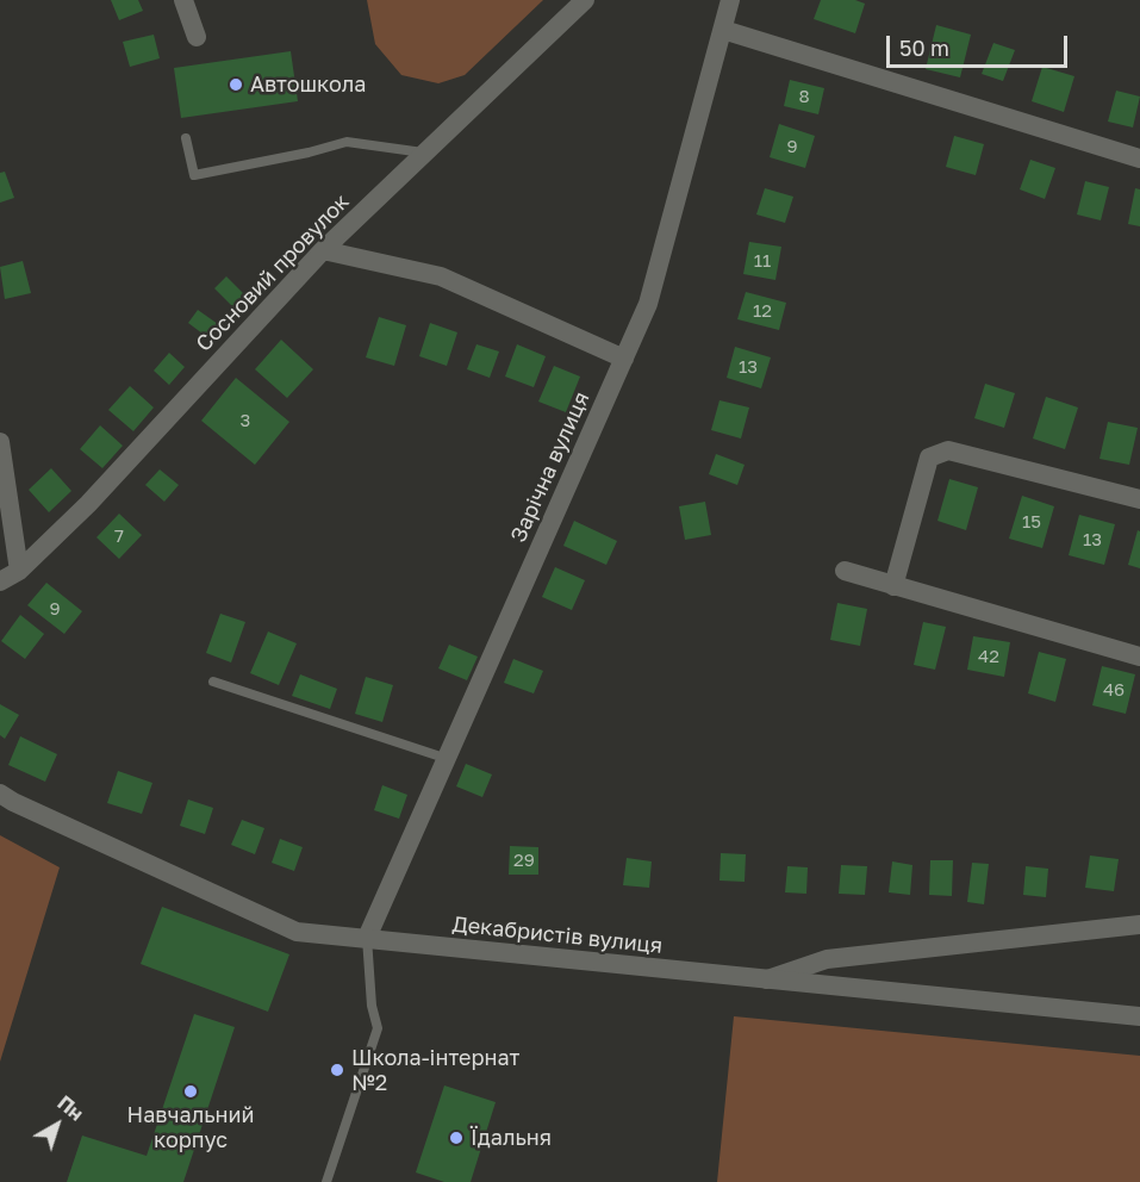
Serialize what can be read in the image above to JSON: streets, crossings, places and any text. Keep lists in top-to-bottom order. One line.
{"streets":{"street":["Сосновий провулок","Зарічна вулиця","Декабристів вулиця"]},"crossings":[["Зарічна вулиця","Декабристів вулиця"]],"places":["Автошкола","Школа-інтернат №2","Навчальний корпус","Їдальня"],"house_numbers":["8","9","11","12","13","3","15","7","13","9","42","46","29"],"scale_bar":"50 m","north":"top right"}
